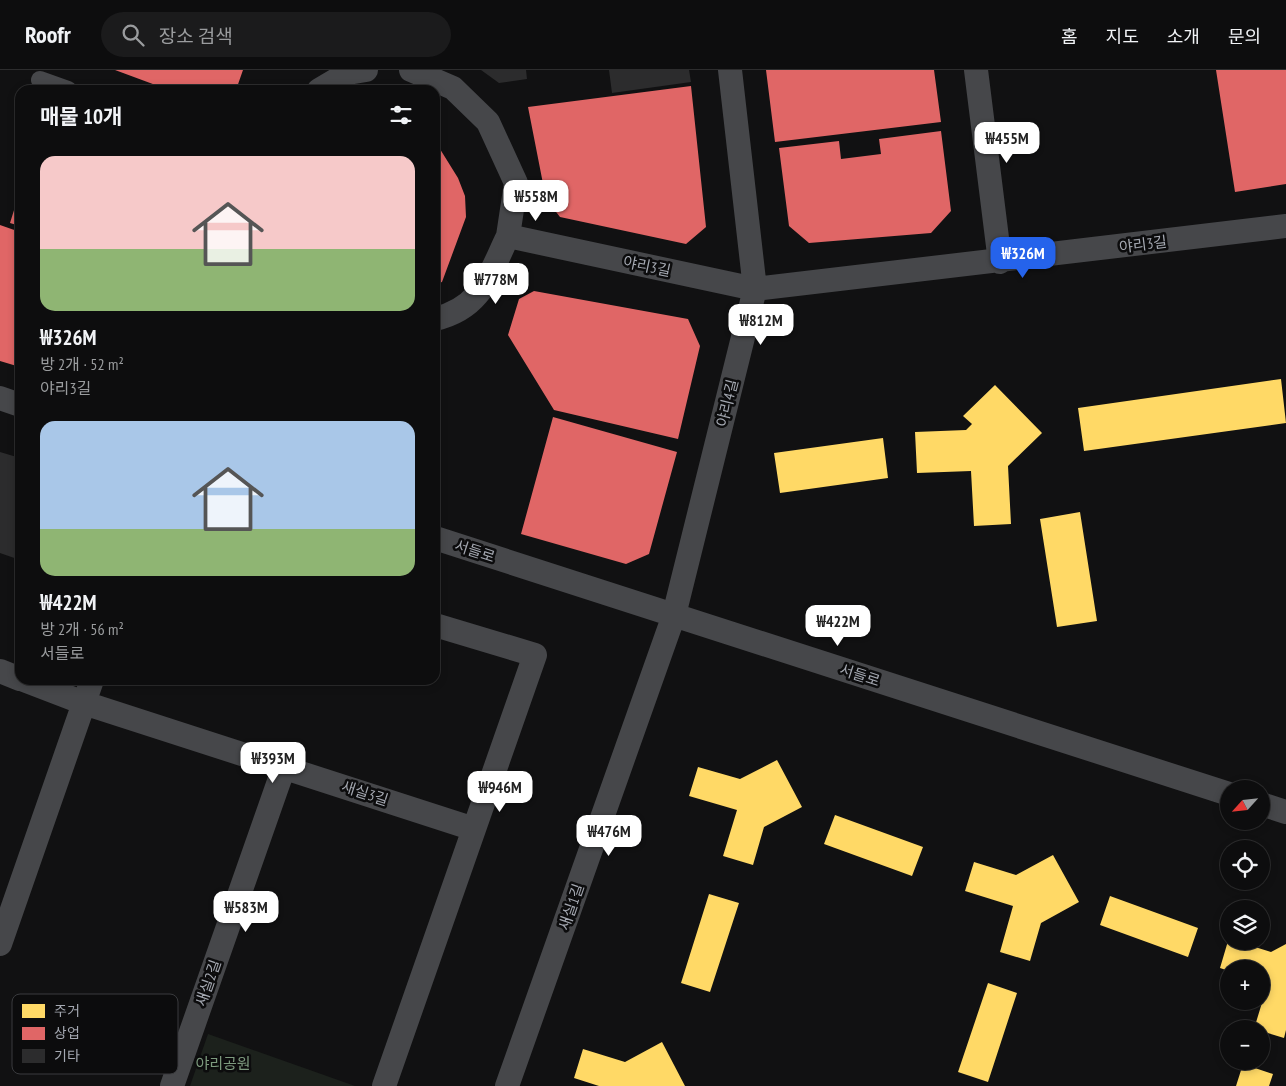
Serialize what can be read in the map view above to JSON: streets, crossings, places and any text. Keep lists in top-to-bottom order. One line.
{"streets":{"street":["야리3길","야리4길","서들로","새실3길","새실1길","새실2길"]},"crossings":[["야리3길","야리4길"],["야리4길","서들로"],["야리4길","새실1길"],["서들로","새실1길"],["새실3길","새실2길"]],"parks":["야리공원"],"legend":["주거","상업","기타"],"north":"bottom left","page":{"header":"Roofr","search":"장소 검색","nav":["홈","지도","소개","문의"],"heading":"매물 10개","price":["₩455M","₩558M","₩326M","₩778M","₩812M","₩422M","₩393M","₩946M","₩476M","₩583M"],"list":[{"name":"₩326M","note":"방 2개 · 52 m² · 야리3길"},{"name":"₩422M","note":"방 2개 · 56 m² · 서들로"}],"map_buttons":["+","−"]}}
